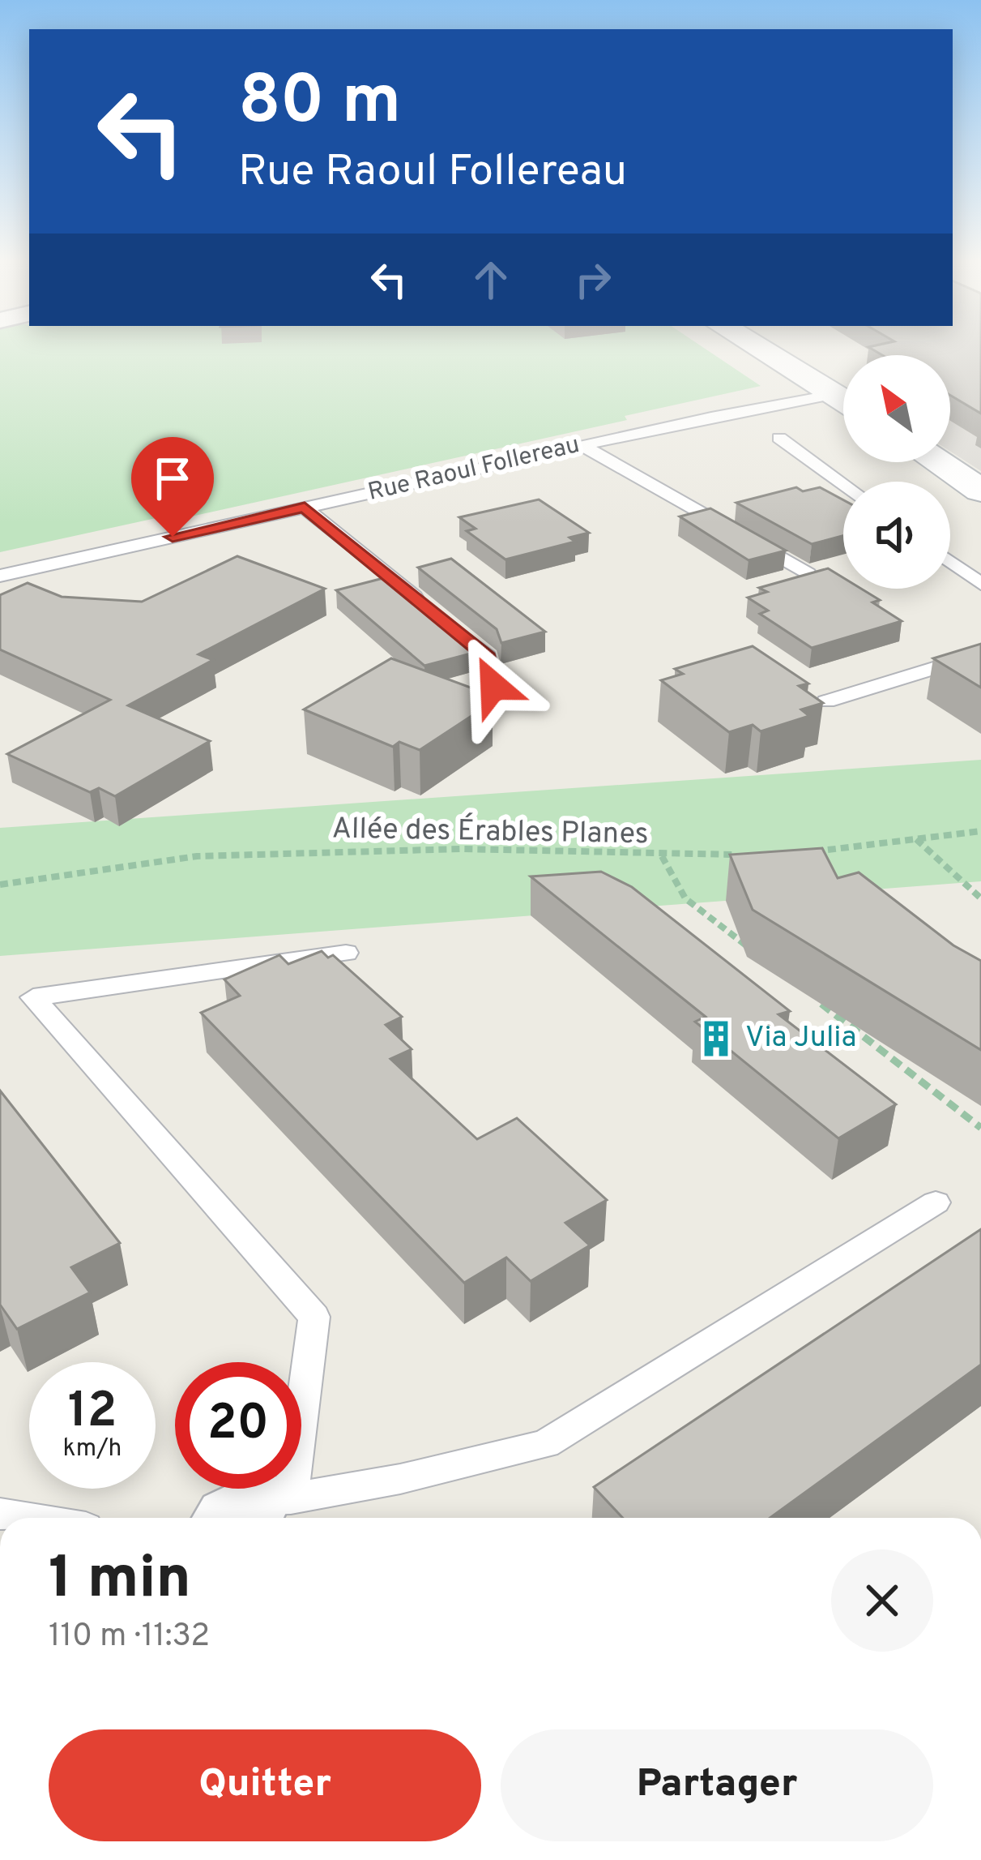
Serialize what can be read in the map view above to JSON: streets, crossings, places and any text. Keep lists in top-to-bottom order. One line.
{"streets":{"lane":["Rue Raoul Follereau"],"path":["Allée des Érables Planes"]},"places":{"building":["Via Julia"]},"north":"top left","page":{"turn":["80 m","Rue Raoul Follereau"],"speed":"12 km/h","limit":"20","heading":["1 min","110 m · 11:32"],"buttons":["Quitter","Partager"]}}
